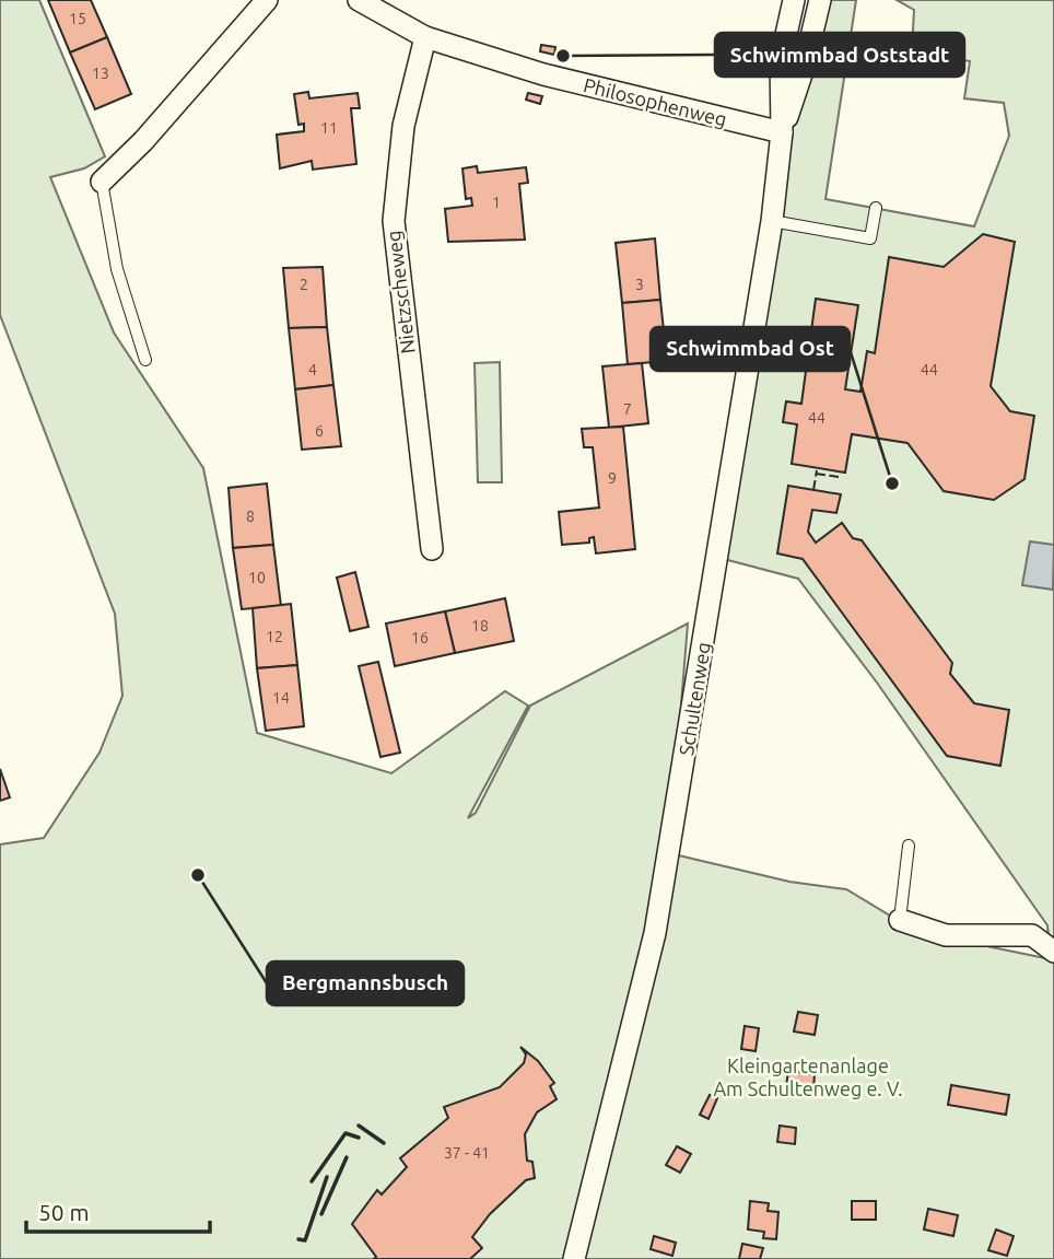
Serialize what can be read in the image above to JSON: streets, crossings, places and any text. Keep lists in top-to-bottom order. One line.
{"streets":{"street":["Philosophenweg","Nietzscheweg","Schultenweg"]},"crossings":[["Philosophenweg","Nietzscheweg"],["Philosophenweg","Schultenweg"]],"parks":["Kleingartenanlage Am Schultenweg e. V."],"places":["Schwimmbad Oststadt","Schwimmbad Ost","Bergmannsbusch"],"house_numbers":["15","13","11","1","2","3","4","44","7","44","6","9","8","10","18","12","16","14","37 - 41"],"scale_bar":"50 m"}
